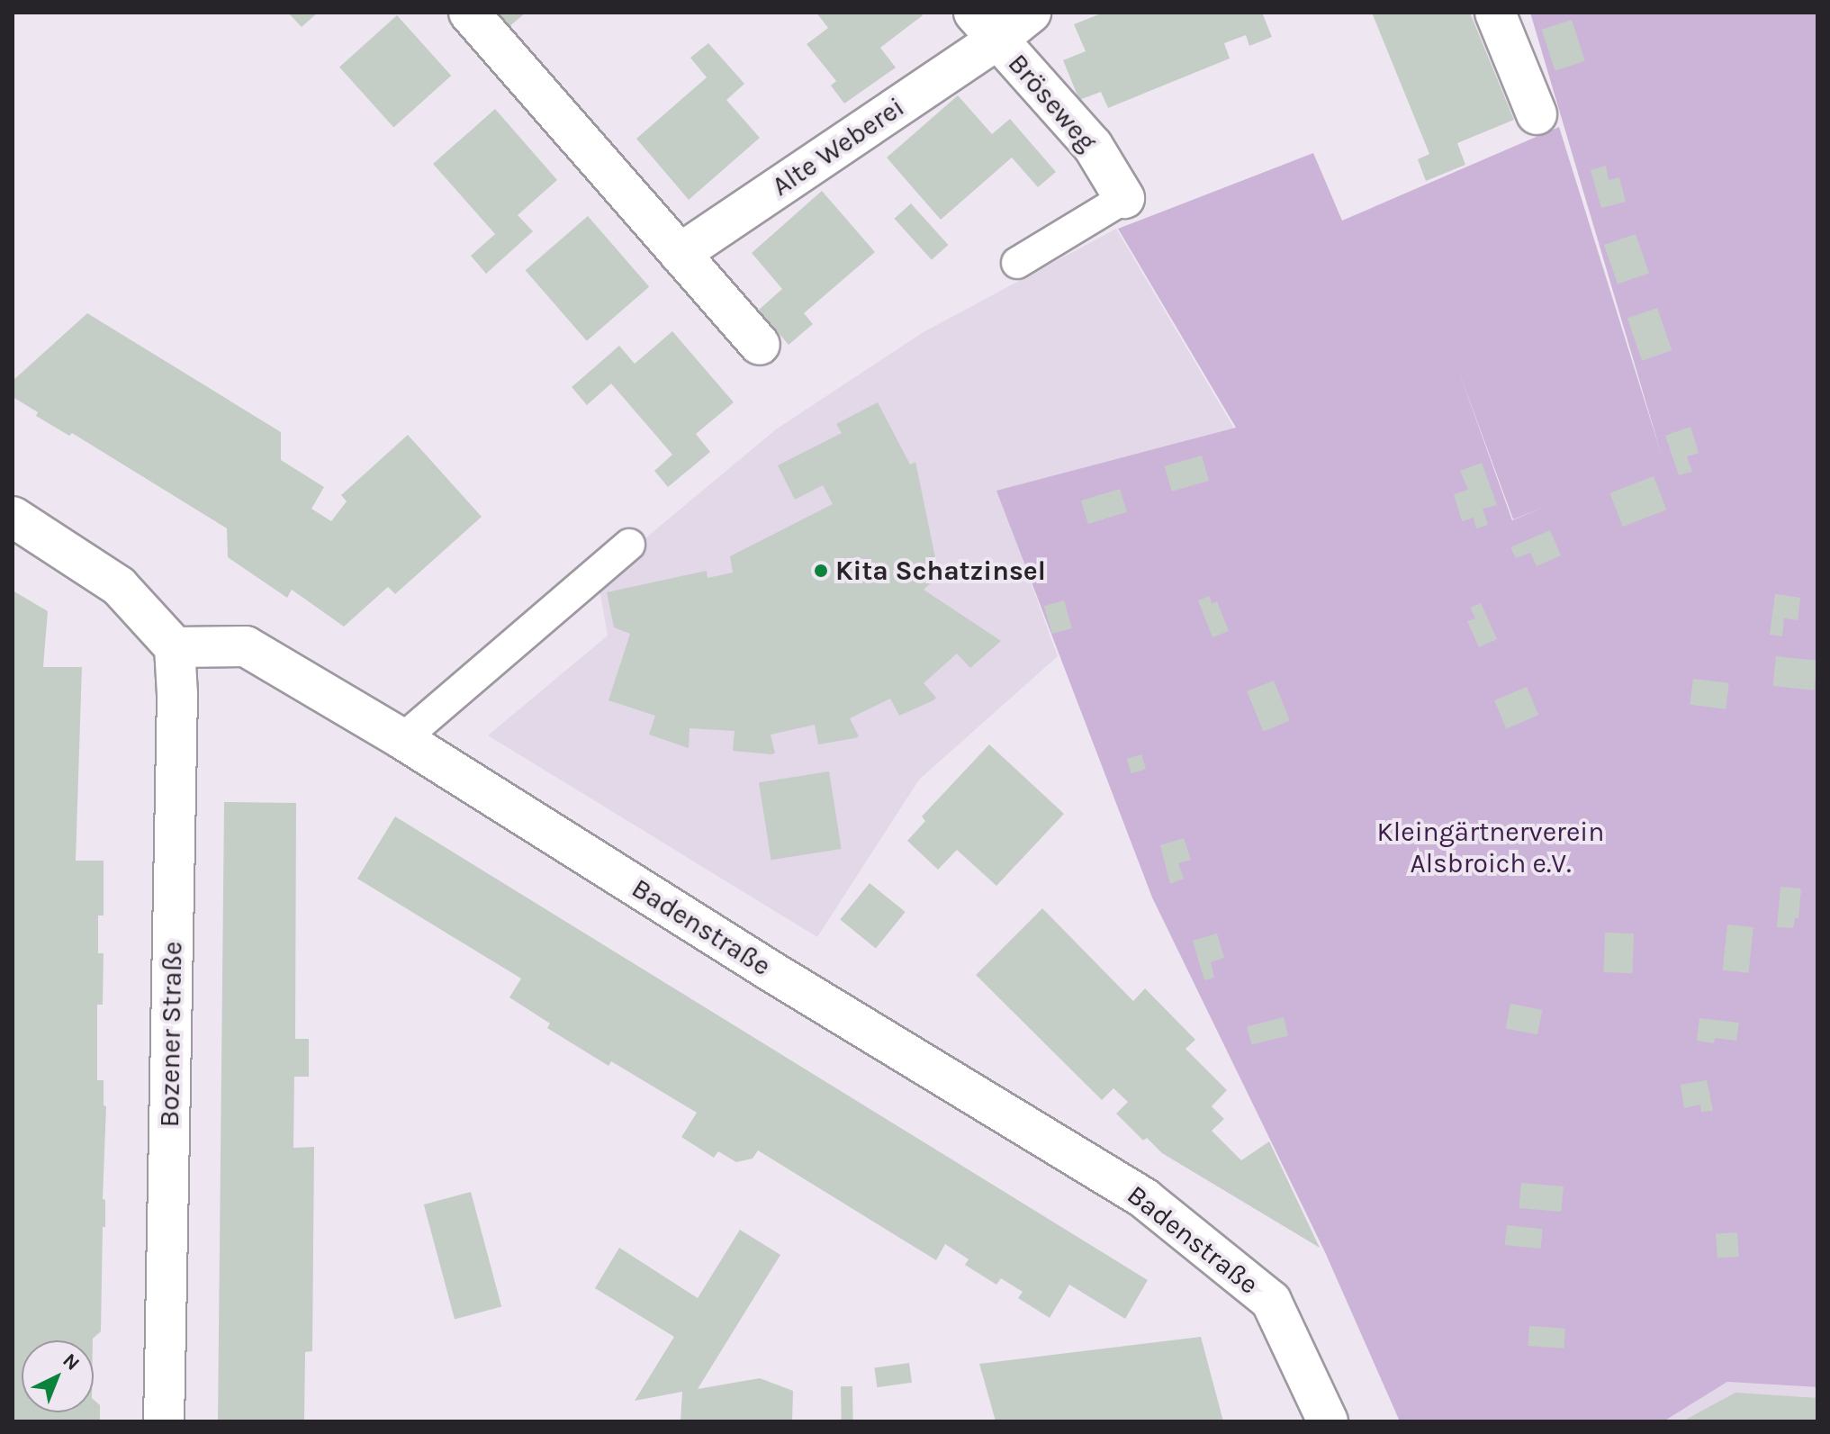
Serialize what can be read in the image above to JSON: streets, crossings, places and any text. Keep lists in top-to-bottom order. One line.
{"streets":{"street":["Bröseweg","Alte Weberei","Badenstraße","Bozener Straße"]},"crossings":[["Bröseweg","Alte Weberei"],["Badenstraße","Bozener Straße"]],"parks":["Kleingärtnerverein Alsbroich e.V."],"places":["Kita Schatzinsel"],"north":"top right"}
